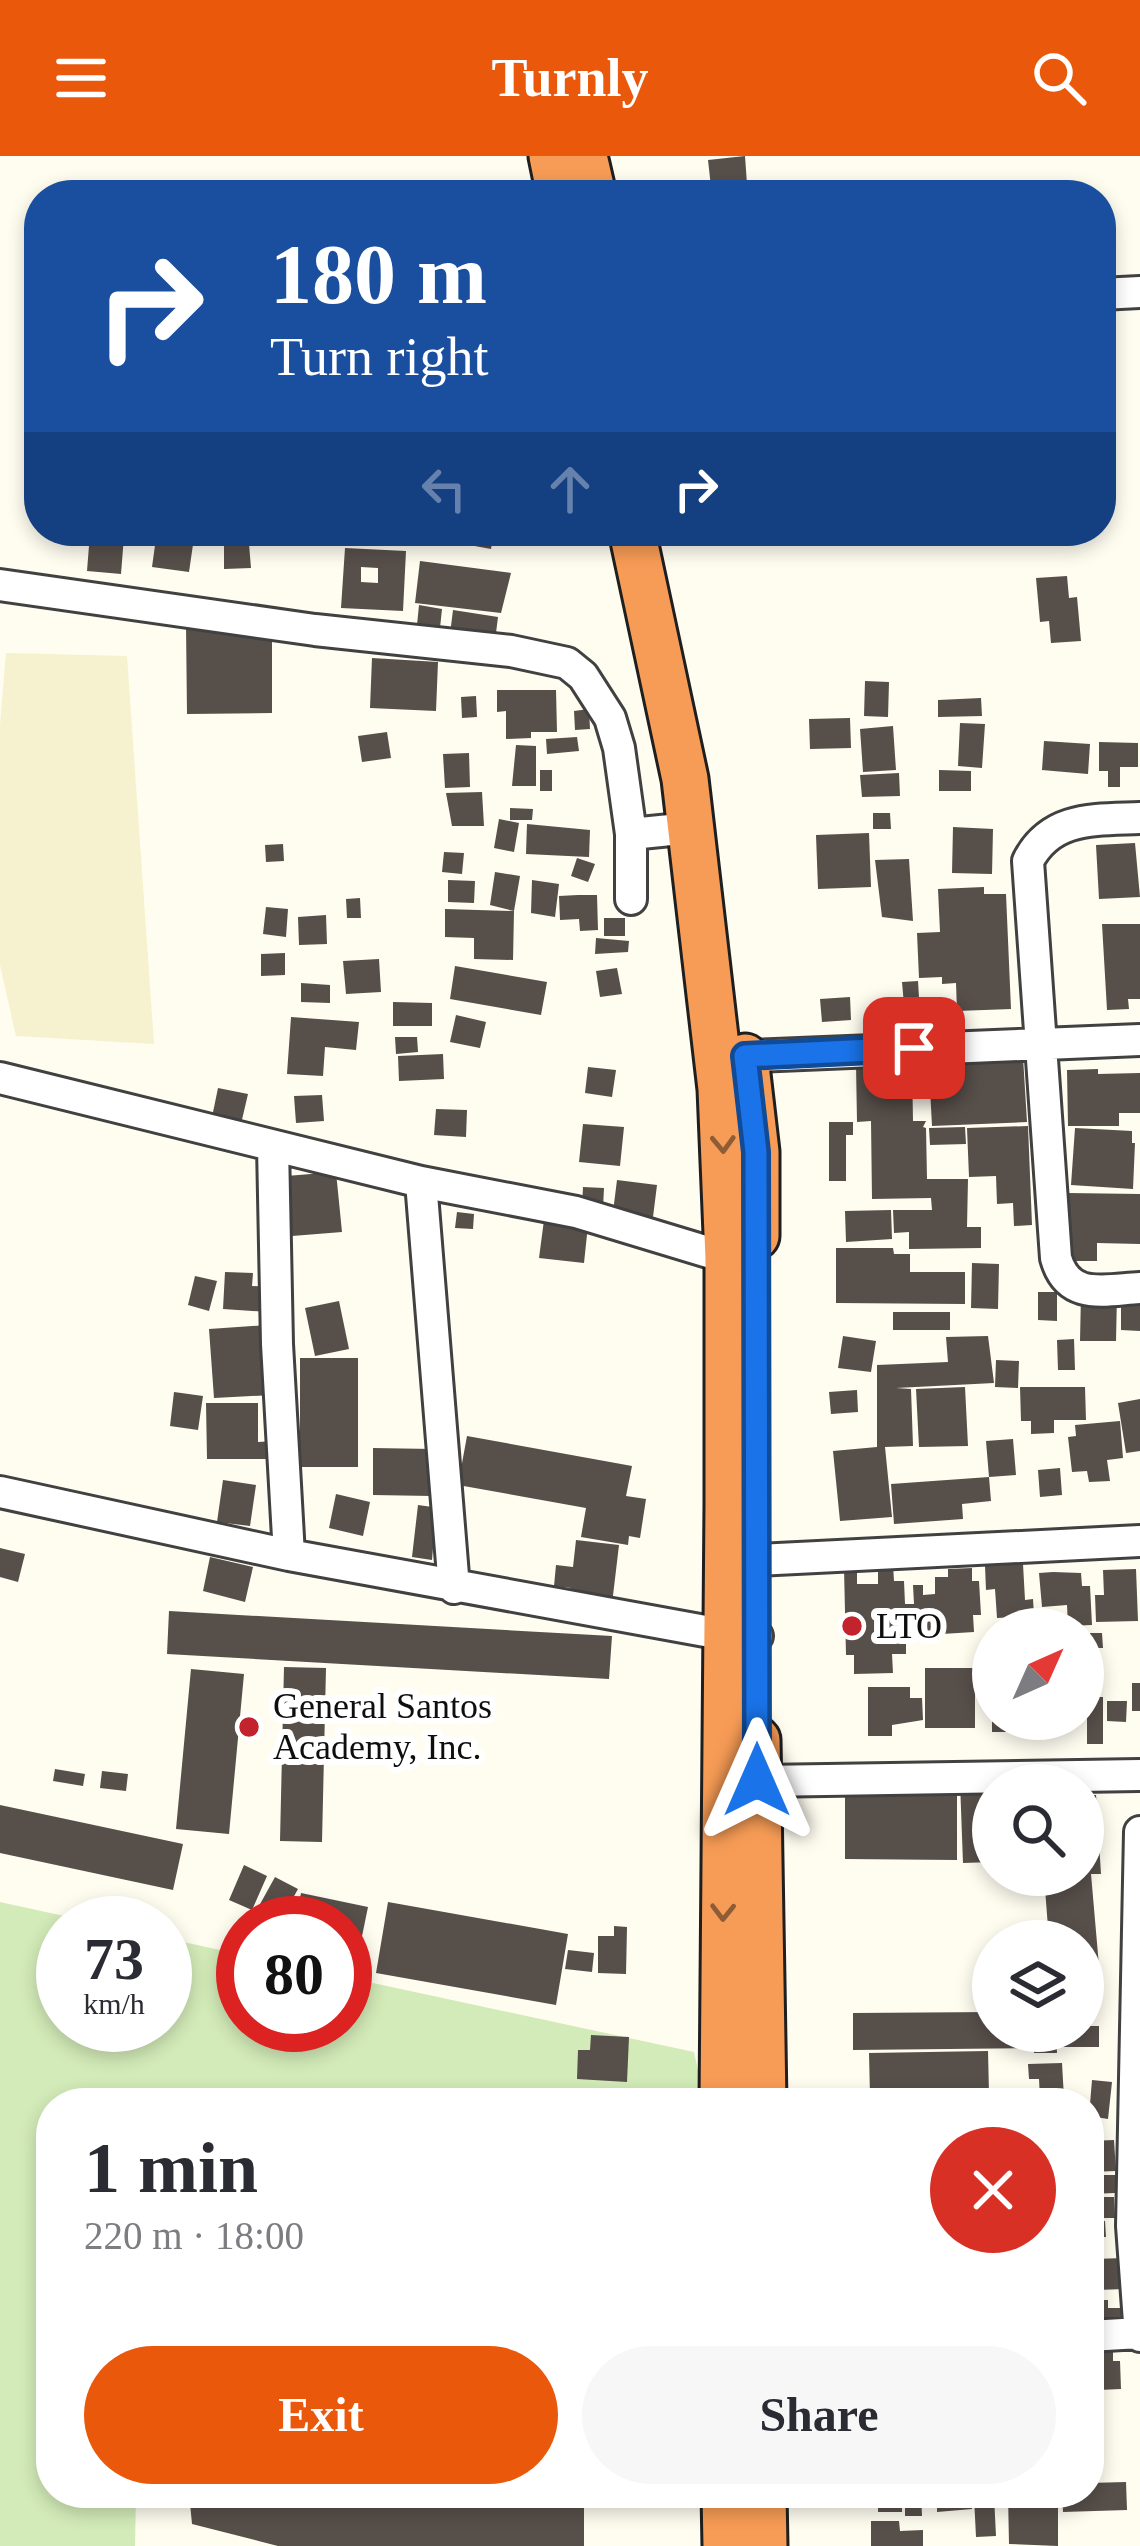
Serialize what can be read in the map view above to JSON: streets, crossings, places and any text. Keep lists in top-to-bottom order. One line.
{"places":["LTO","General Santos Academy, Inc."],"north":"top right","page":{"header":"Turnly","turn":["180 m","Turn right"],"speed":"73 km/h","limit":"80","heading":["1 min","220 m · 18:00"],"buttons":["Exit","Share"]}}
